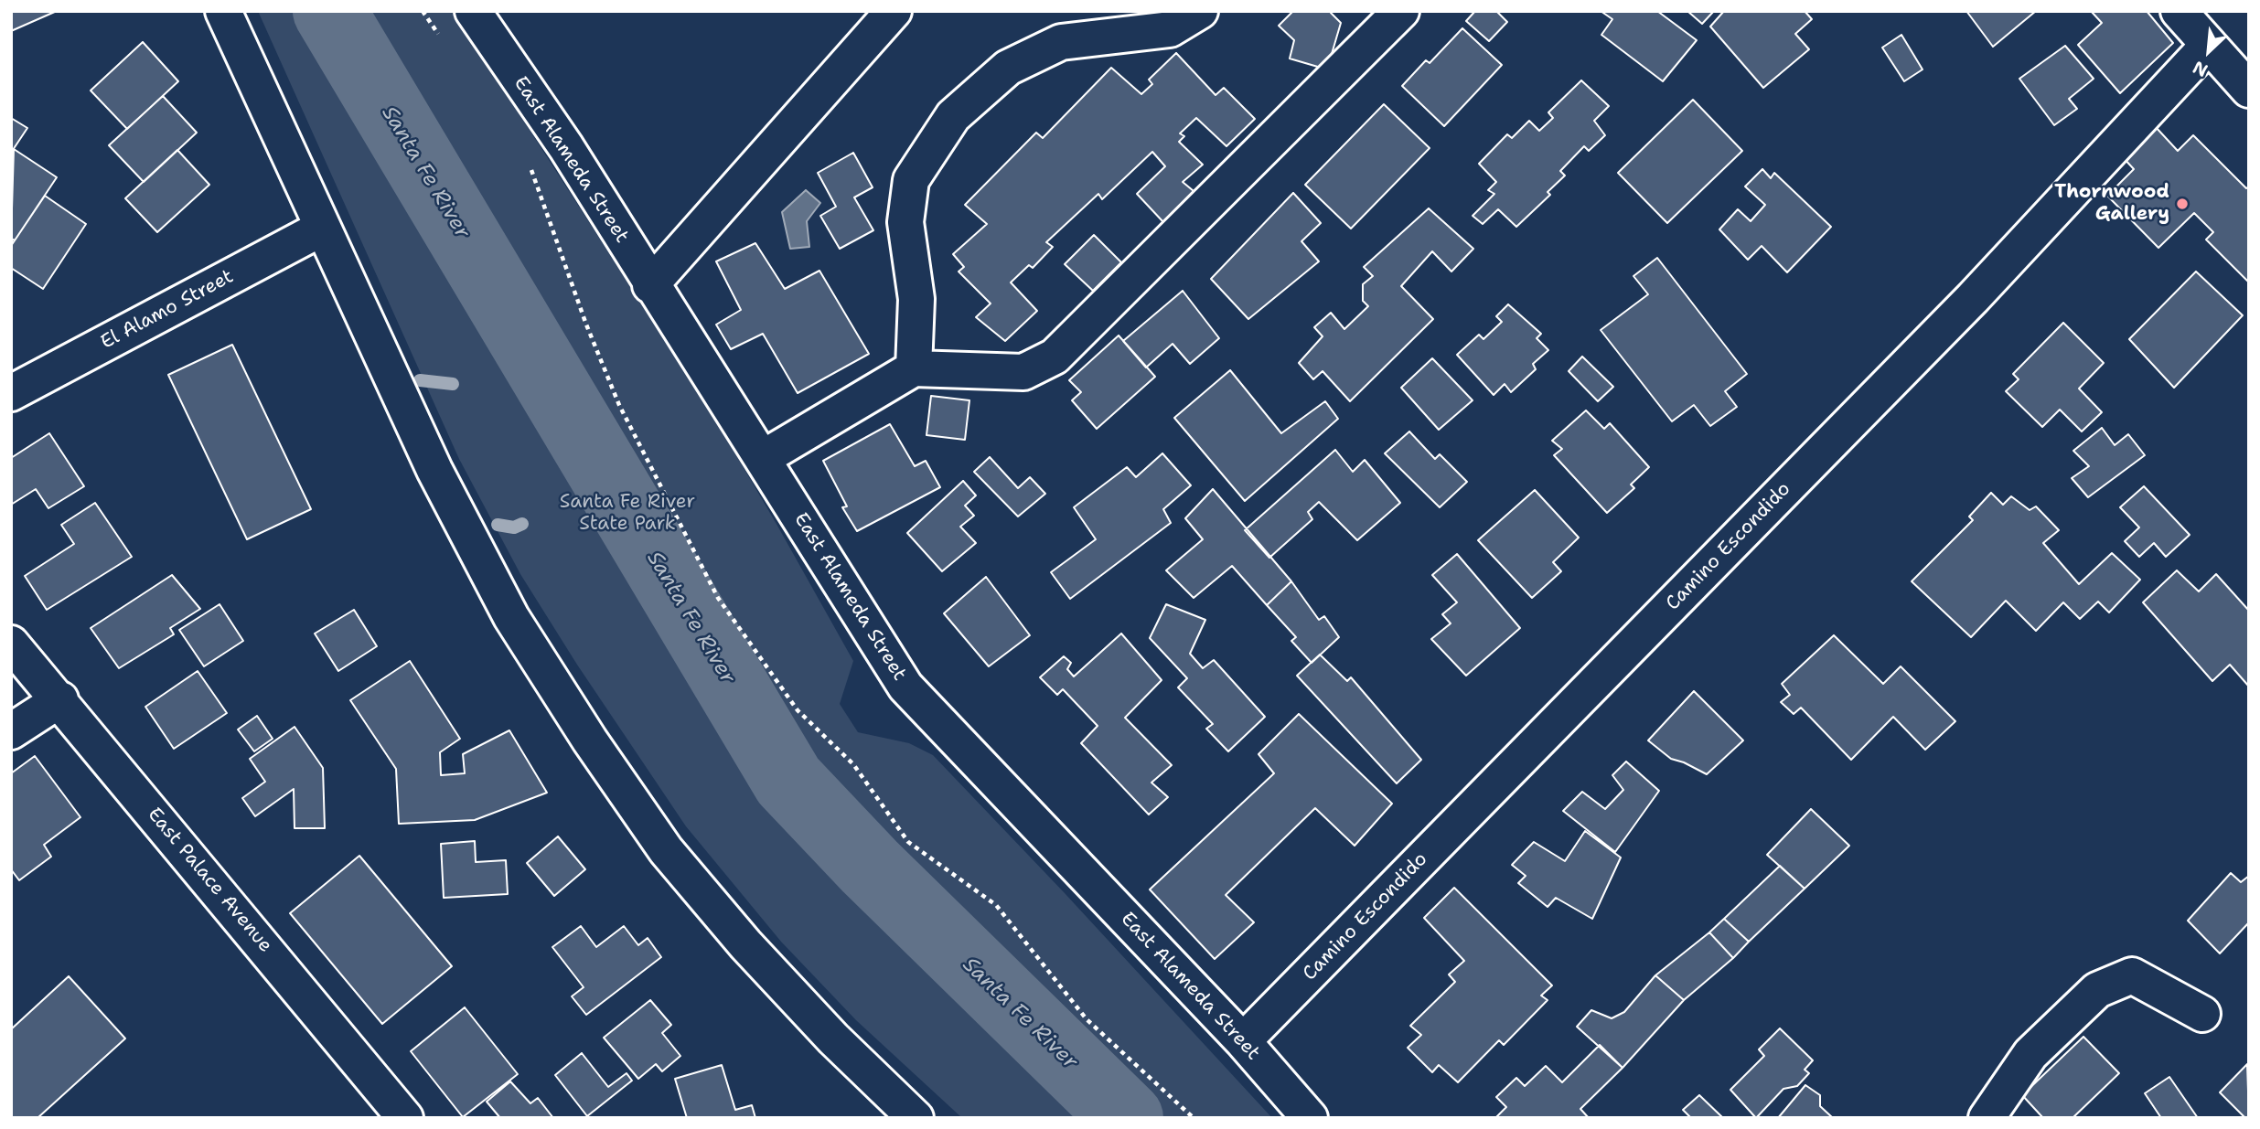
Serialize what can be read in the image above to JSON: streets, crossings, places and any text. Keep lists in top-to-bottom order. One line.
{"streets":{"street":["East Alameda Street","El Alamo Street","Camino Escondido","East Palace Avenue"]},"crossings":[["East Alameda Street","Camino Escondido"]],"water":["Santa Fe River"],"parks":["Santa Fe River State Park"],"places":["Thornwood Gallery"],"north":"bottom left"}
